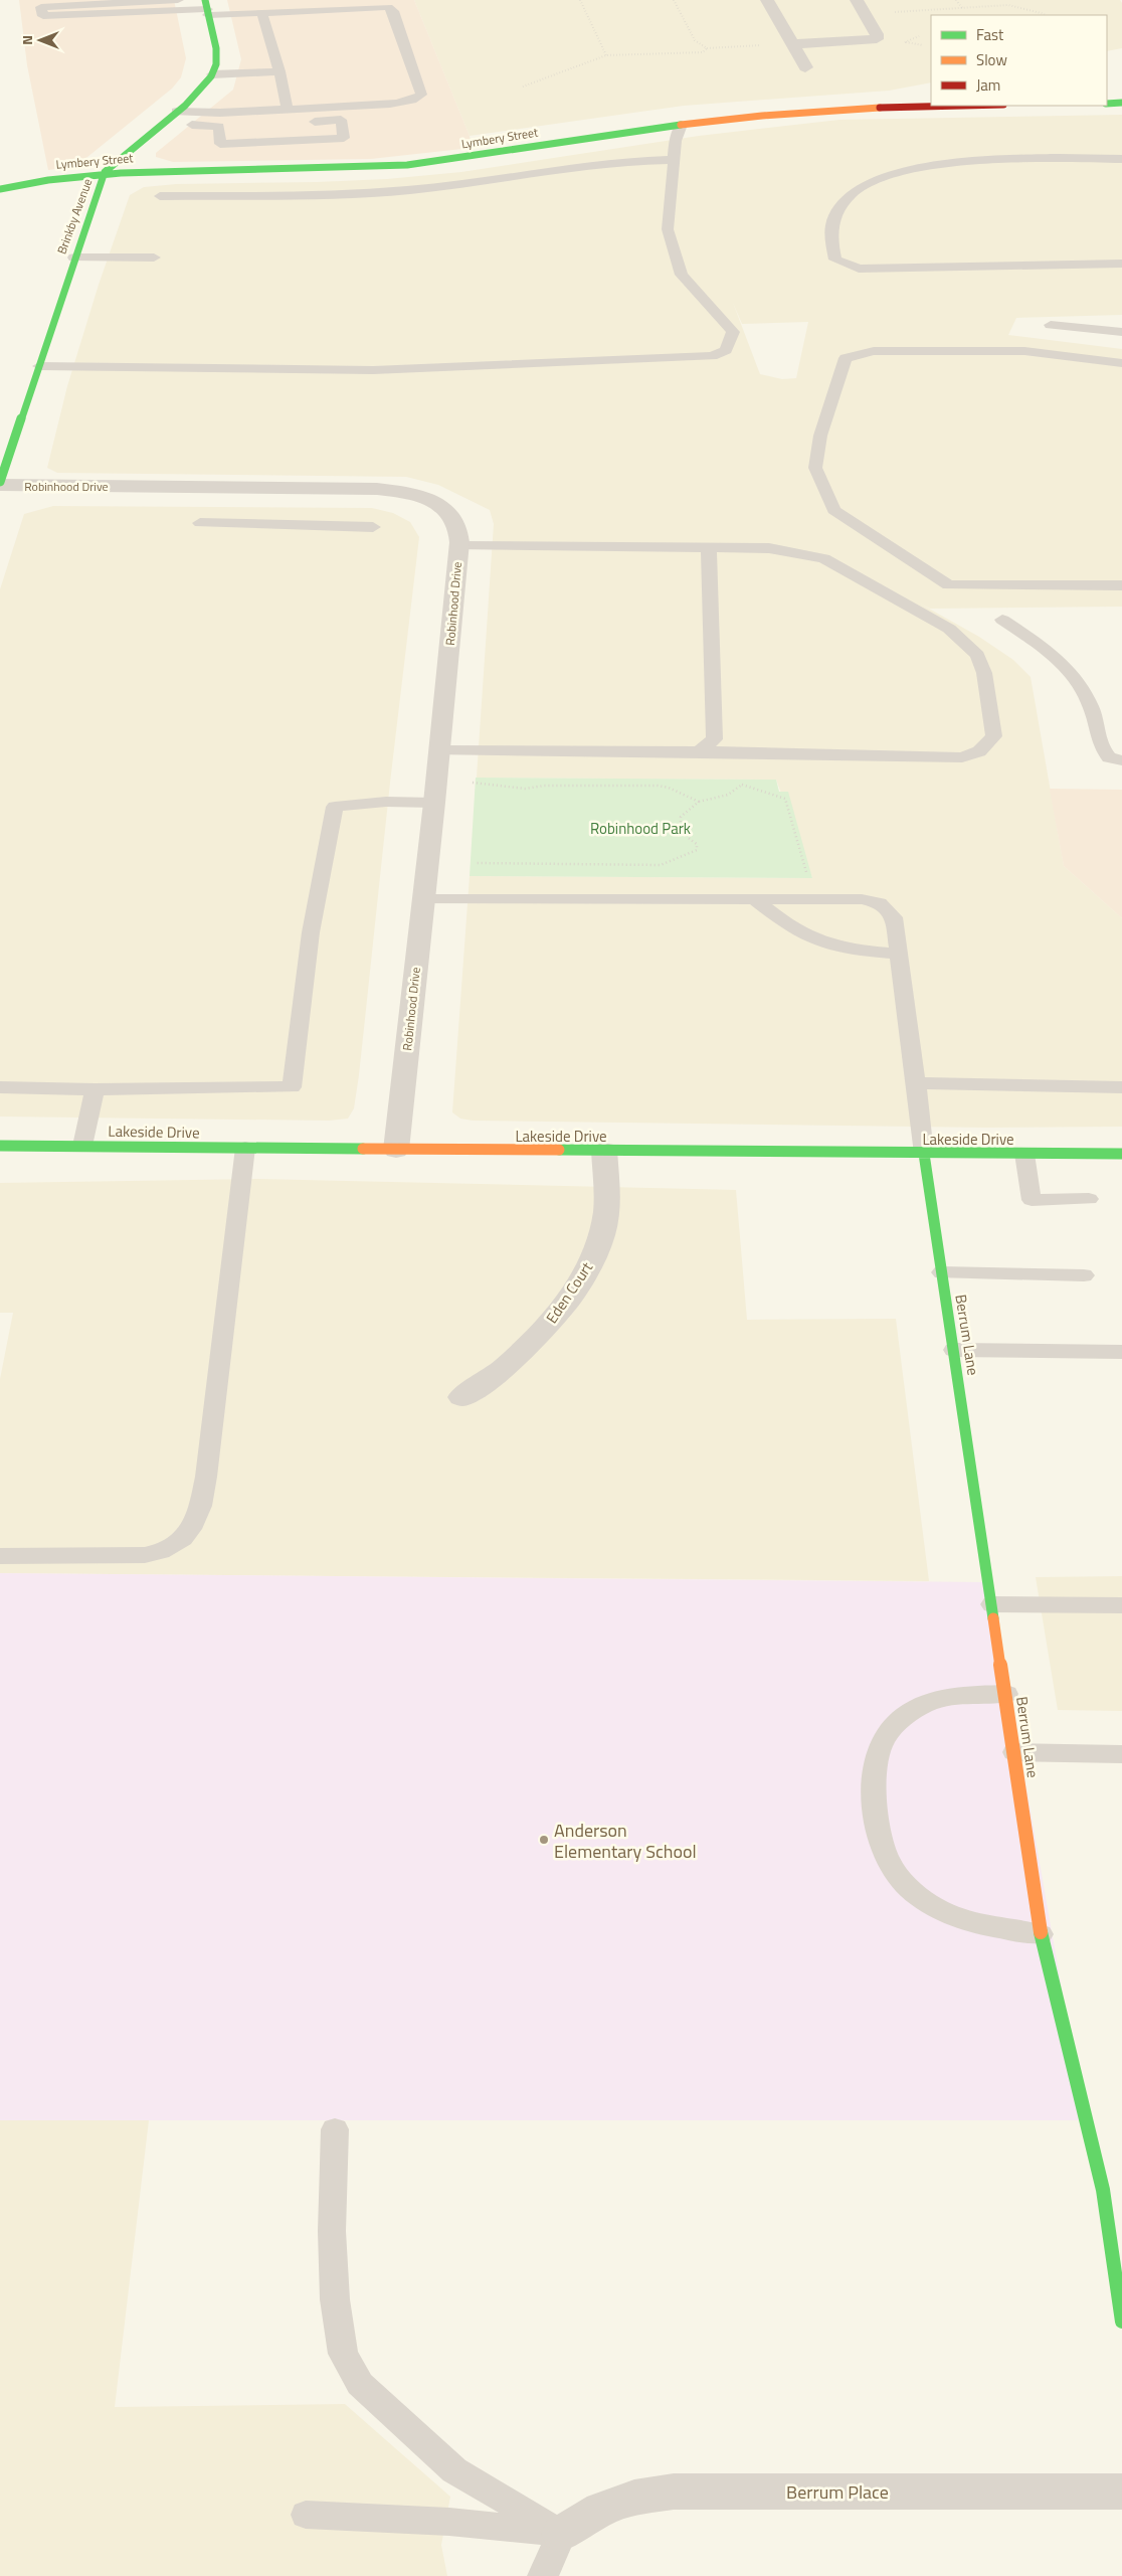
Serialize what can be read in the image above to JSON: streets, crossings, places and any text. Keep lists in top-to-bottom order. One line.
{"streets":{"street":["Lymbery Street","Brinkby Avenue","Robinhood Drive","Lakeside Drive","Eden Court","Berrum Lane","Berrum Place"]},"crossings":[["Lymbery Street","Brinkby Avenue"],["Robinhood Drive","Lakeside Drive"],["Lakeside Drive","Eden Court"],["Lakeside Drive","Berrum Lane"]],"parks":["Robinhood Park"],"places":["Anderson Elementary School"],"legend":["Fast","Slow","Jam"],"north":"left"}
